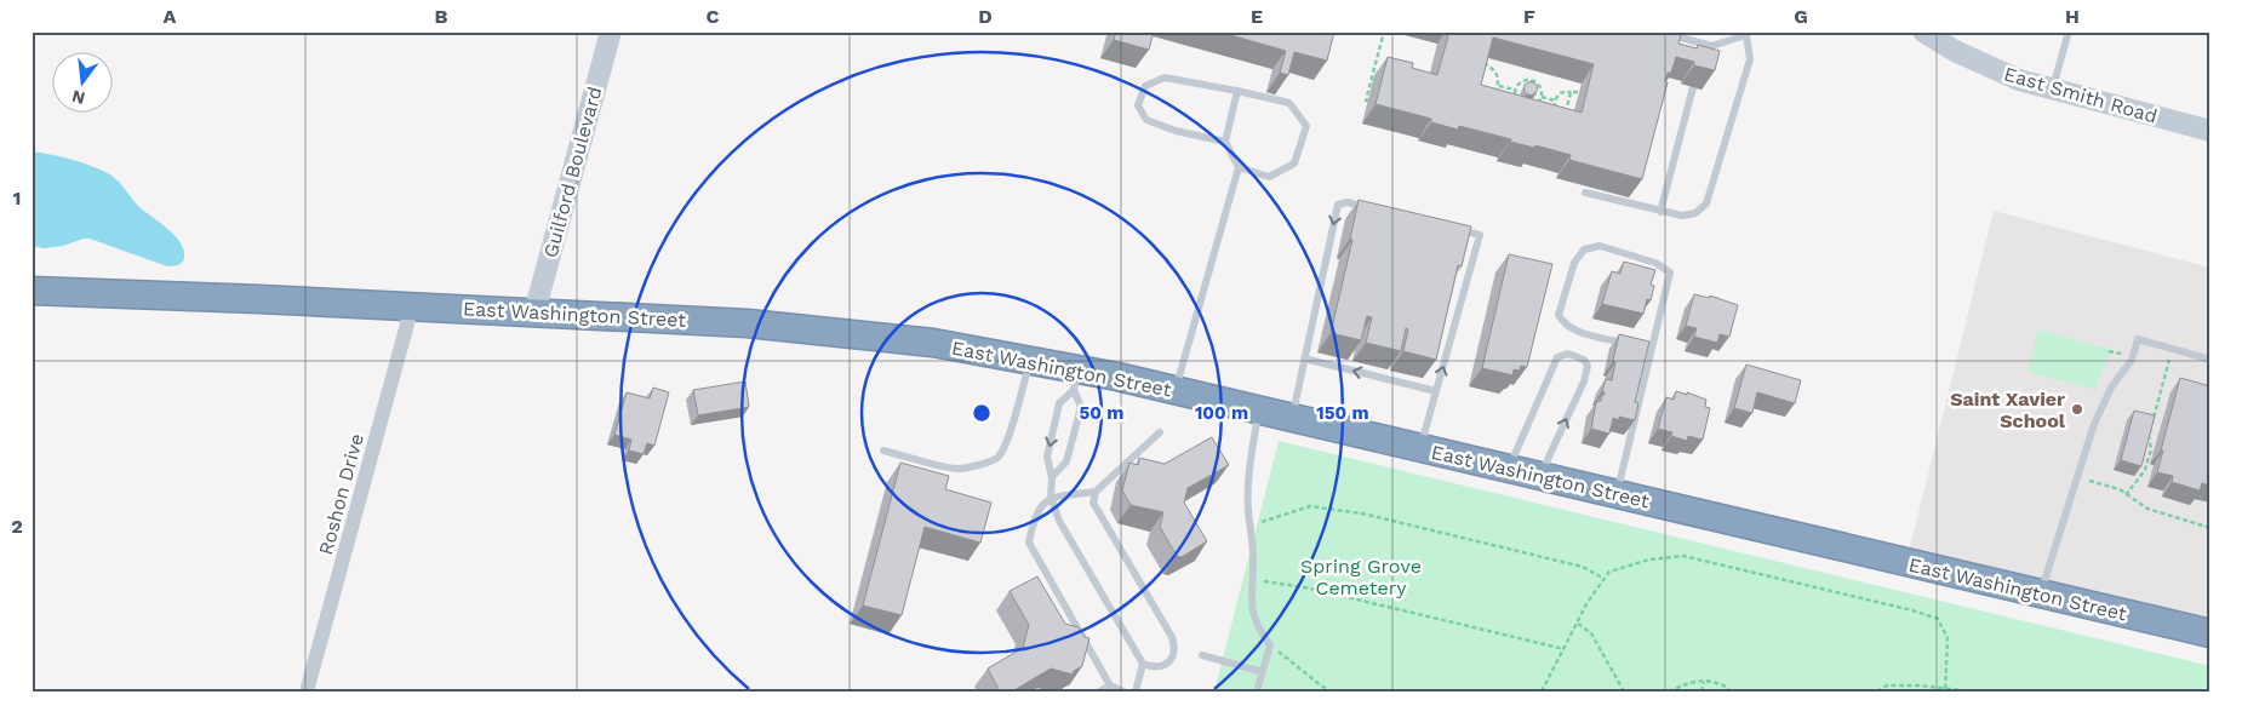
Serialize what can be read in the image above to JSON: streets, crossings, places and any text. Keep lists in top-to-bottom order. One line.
{"streets":{"highway":["East Washington Street"],"street":["East Smith Road","Guilford Boulevard","Roshon Drive"]},"crossings":[["Guilford Boulevard","East Washington Street"],["East Washington Street","Roshon Drive"]],"parks":["Spring Grove Cemetery"],"places":["Saint Xavier School"],"north":"bottom","grid":{"columns":["A","B","C","D","E","F","G","H"],"rows":["1","2"]},"rings":["50 m","100 m","150 m"]}
